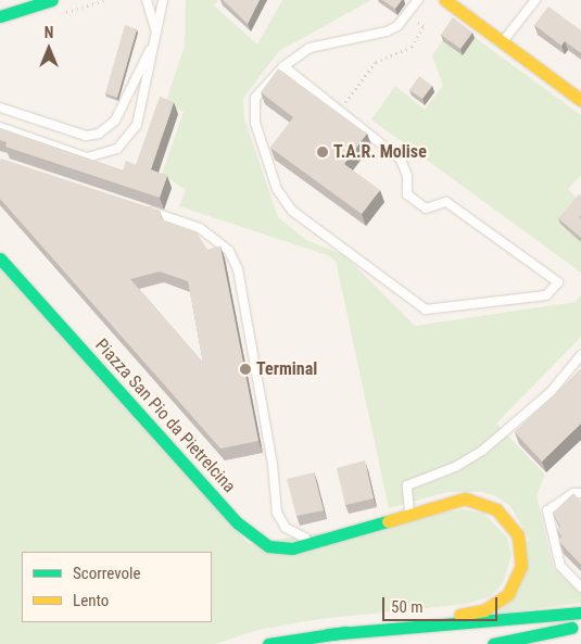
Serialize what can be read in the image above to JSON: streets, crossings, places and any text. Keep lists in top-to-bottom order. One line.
{"streets":{"street":["Piazza San Pio da Pietrelcina"]},"places":["T.A.R. Molise","Terminal"],"legend":["Scorrevole","Lento"],"scale_bar":"50 m","north":"top"}
